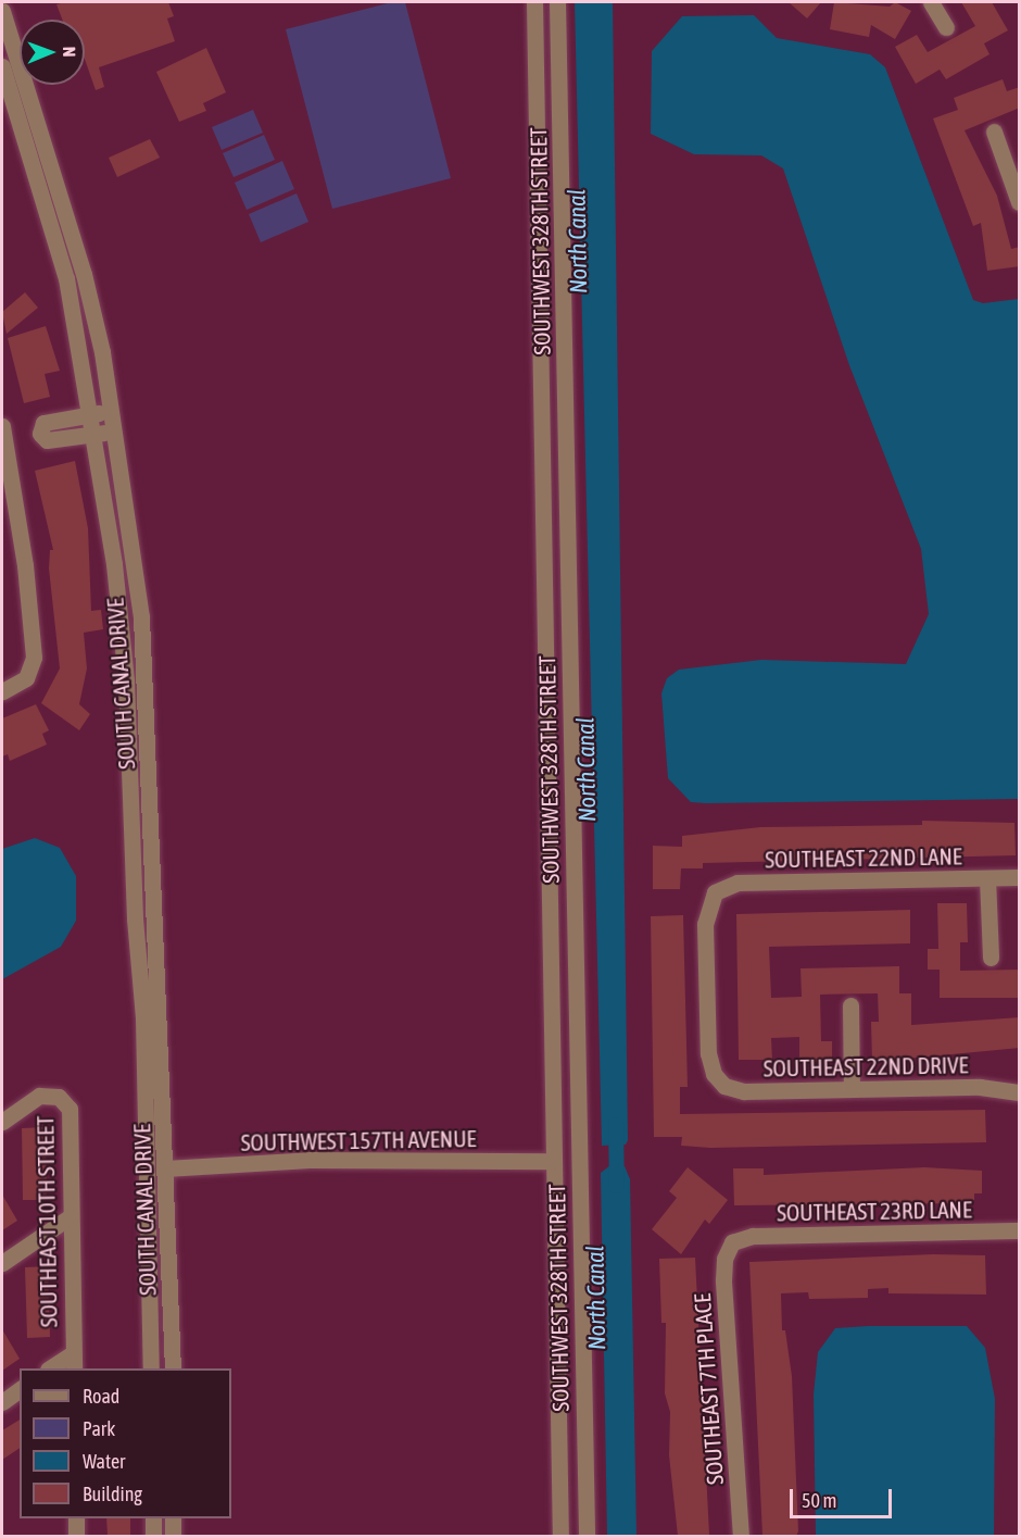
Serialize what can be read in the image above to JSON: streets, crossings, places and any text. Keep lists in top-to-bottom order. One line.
{"streets":{"street":["SOUTHWEST 328TH STREET","SOUTH CANAL DRIVE","SOUTHEAST 22ND LANE","SOUTHEAST 22ND DRIVE","SOUTHWEST 157TH AVENUE","SOUTHEAST 23RD LANE","SOUTHEAST 10TH STREET","SOUTHEAST 7TH PLACE"]},"crossings":[["SOUTHWEST 328TH STREET","SOUTHWEST 157TH AVENUE"],["SOUTH CANAL DRIVE","SOUTHWEST 157TH AVENUE"],["SOUTHEAST 22ND LANE","SOUTHEAST 22ND DRIVE"],["SOUTHEAST 23RD LANE","SOUTHEAST 7TH PLACE"]],"water":["North Canal"],"legend":["Road","Park","Water","Building"],"scale_bar":"50 m","north":"right"}
